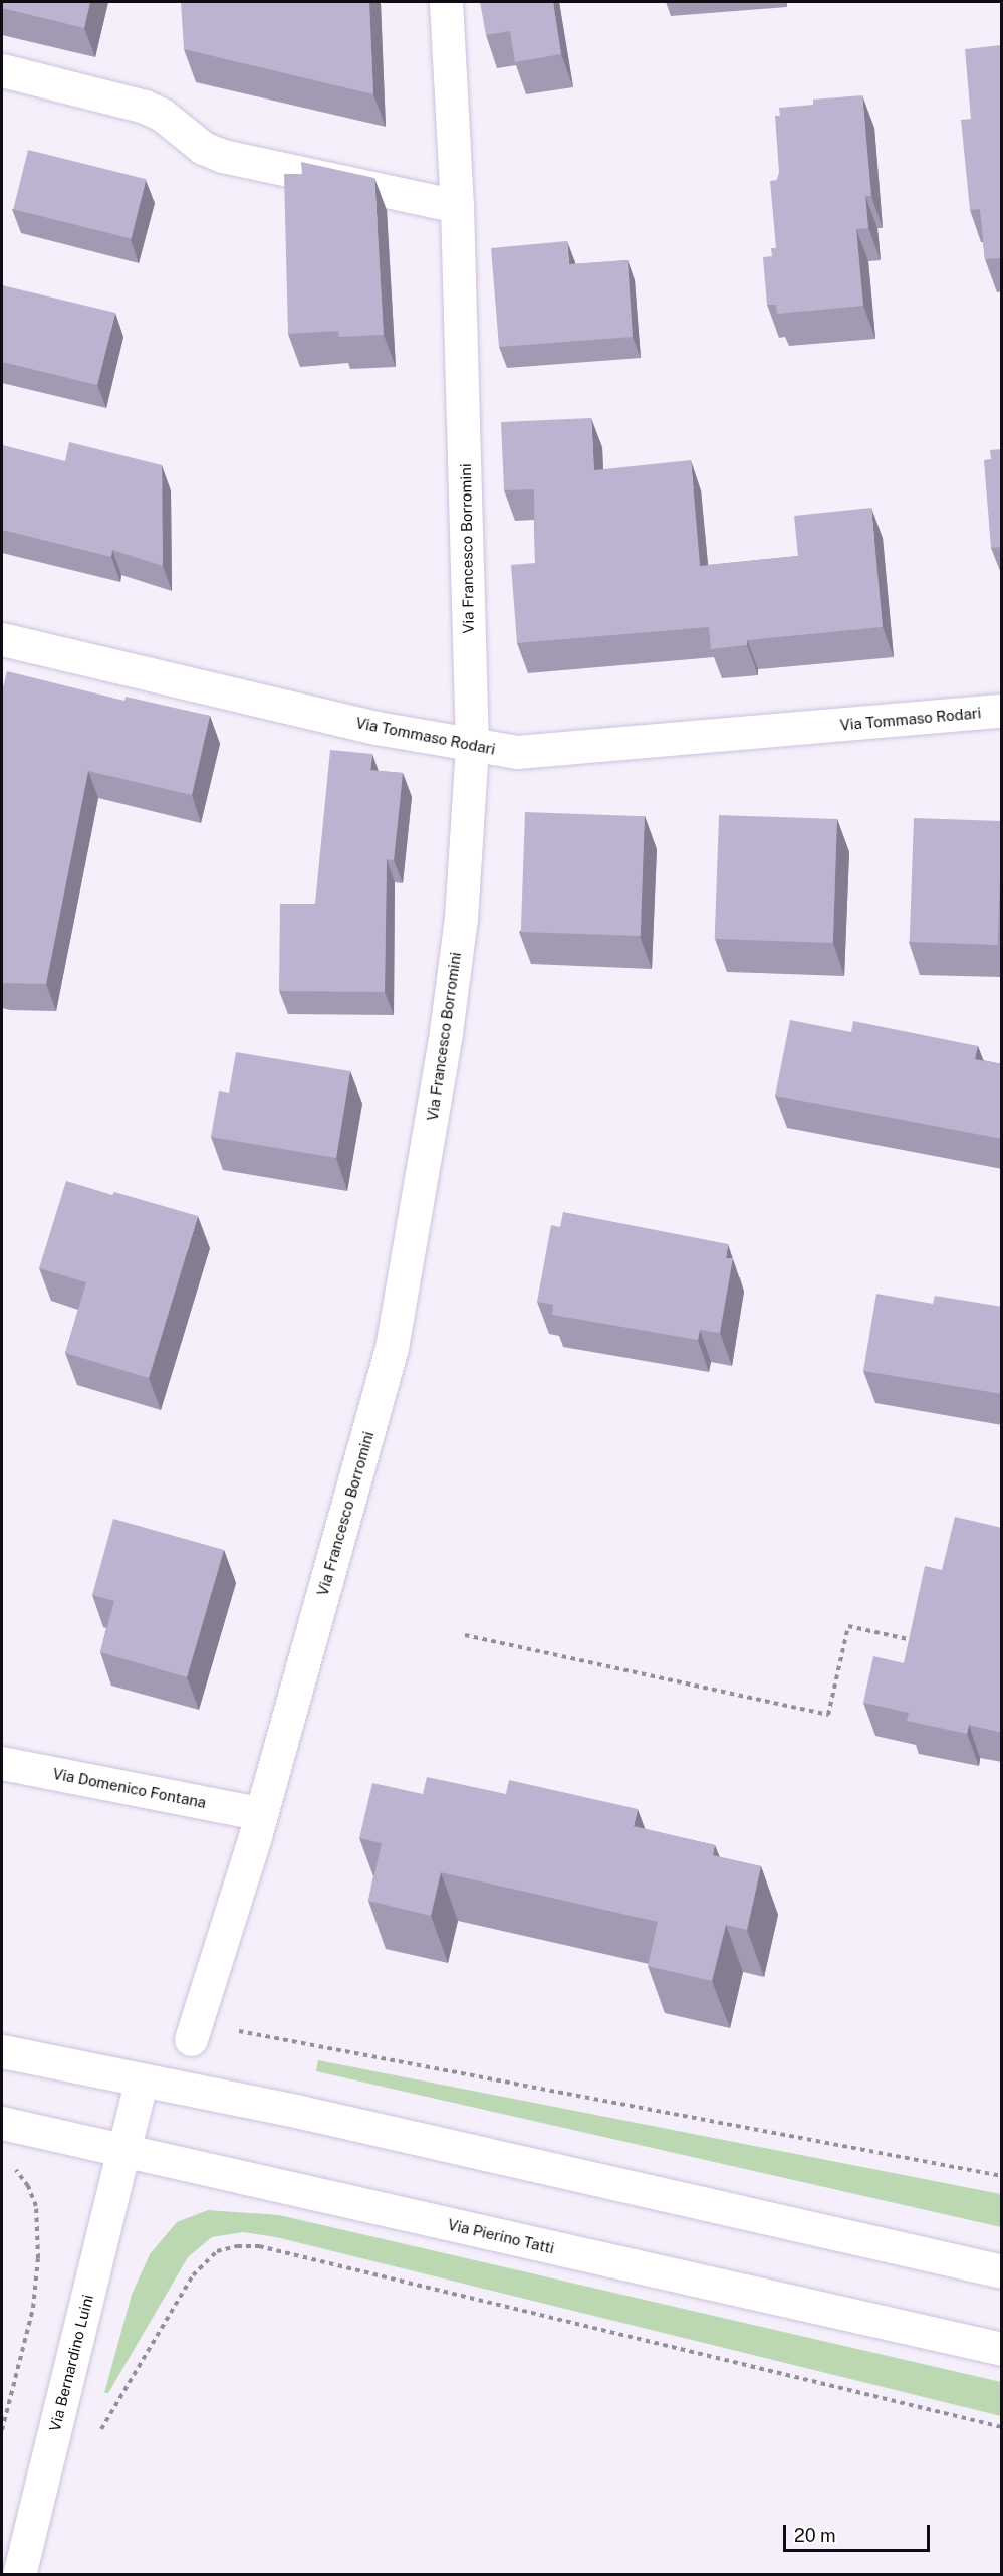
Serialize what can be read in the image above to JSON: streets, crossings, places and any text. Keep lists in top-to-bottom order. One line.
{"streets":{"street":["Via Francesco Borromini","Via Tommaso Rodari","Via Domenico Fontana","Via Pierino Tatti","Via Bernardino Luini"]},"crossings":[["Via Francesco Borromini","Via Tommaso Rodari"],["Via Francesco Borromini","Via Domenico Fontana"],["Via Pierino Tatti","Via Bernardino Luini"]],"scale_bar":"20 m"}
